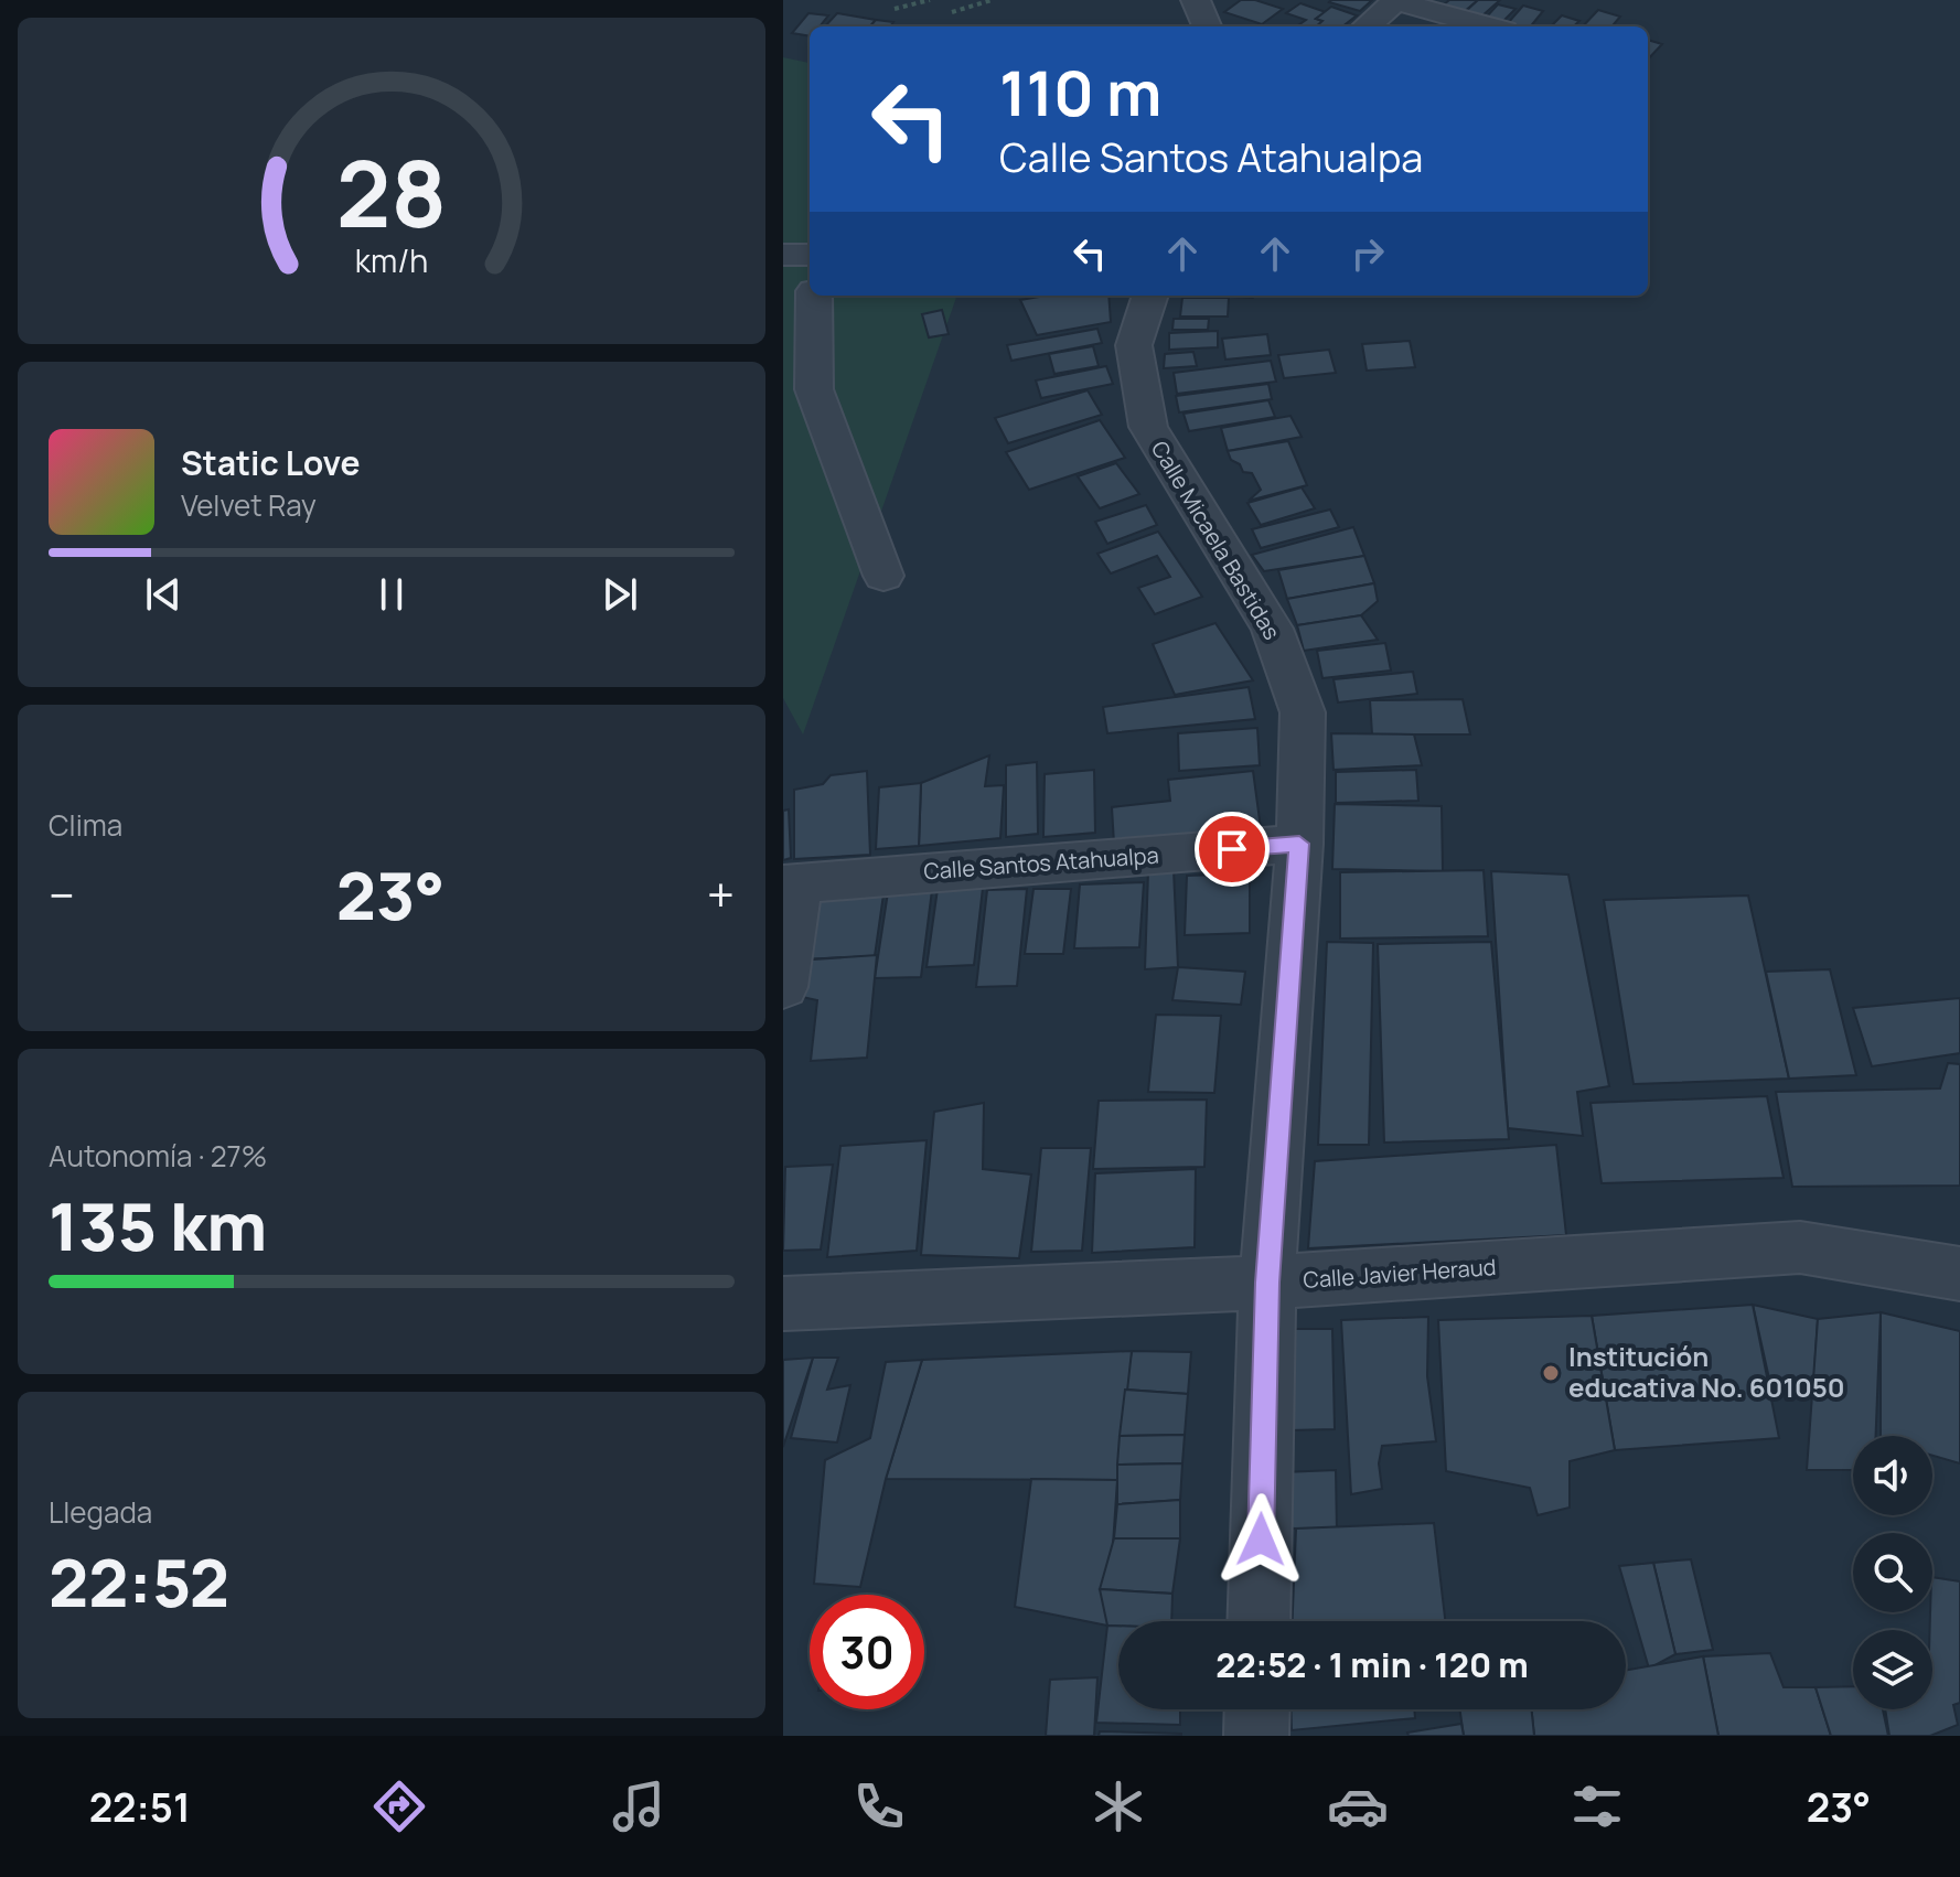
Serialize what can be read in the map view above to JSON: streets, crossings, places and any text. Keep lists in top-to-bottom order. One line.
{"streets":{"street":["Calle Micaela Bastidas","Calle Santos Atahualpa","Calle Javier Heraud"]},"crossings":[["Calle Micaela Bastidas","Calle Santos Atahualpa"],["Calle Micaela Bastidas","Calle Javier Heraud"]],"places":["Institución educativa No. 601050"],"page":{"turn":["110 m","Calle Santos Atahualpa"],"song":["Static Love","Velvet Ray"],"tile":["Clima",["Autonomía · 27%","135 km"],["Llegada","22:52"]],"heat":["−","23°","+"],"limit":"30","trip":"22:52 · 1 min · 120 m","tabs":["22:51","23°"],"gauge":["28","km/h"]}}
